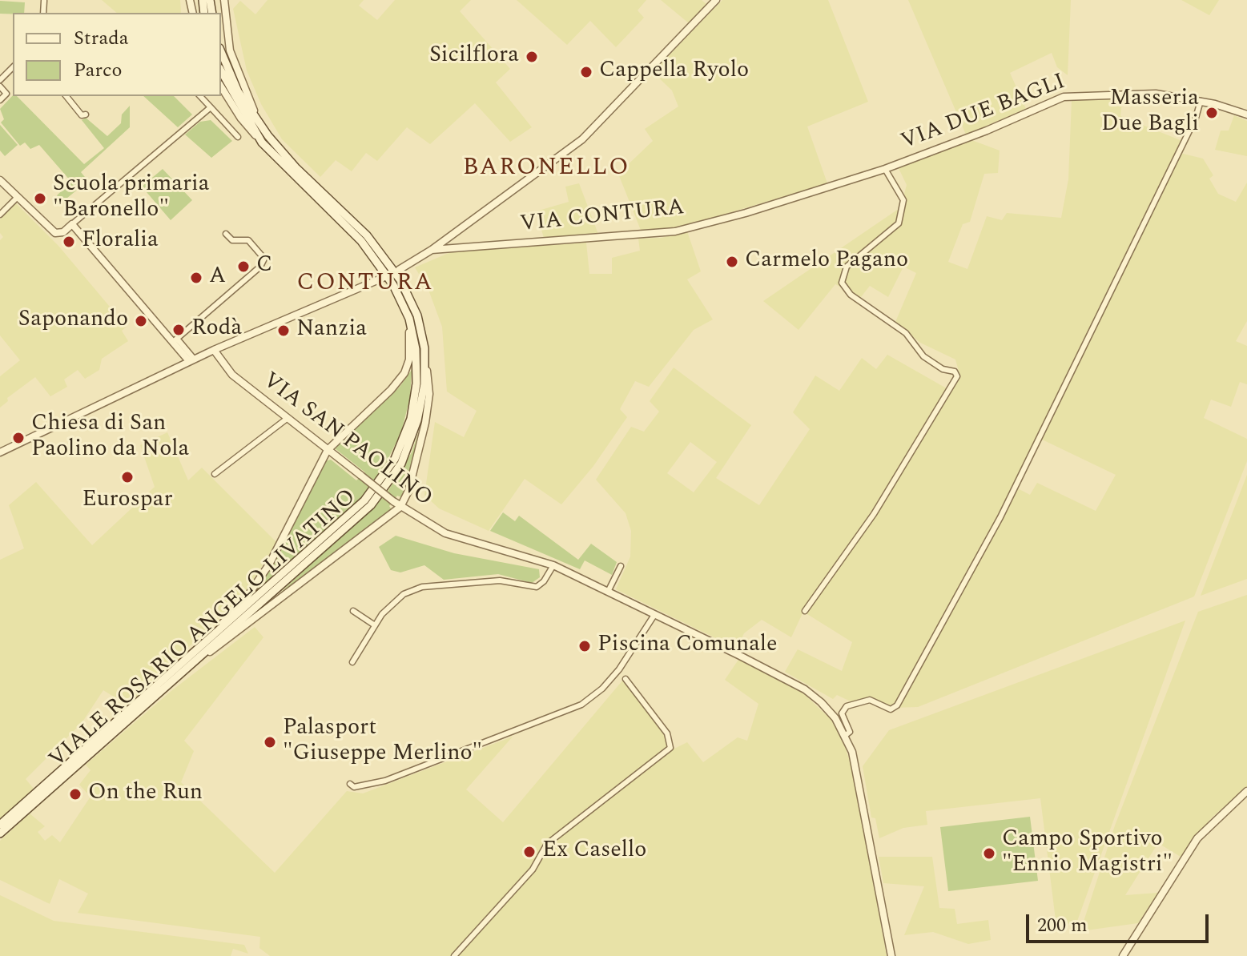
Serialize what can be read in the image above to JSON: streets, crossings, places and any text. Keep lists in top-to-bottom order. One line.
{"streets":{"main road":["VIALE ROSARIO ANGELO LIVATINO"],"street":["VIA DUE BAGLI","VIA CONTURA","VIA SAN PAOLINO"]},"crossings":[["VIA DUE BAGLI","VIA CONTURA"]],"districts":["BARONELLO","CONTURA"],"places":["Sicilflora","Cappella Ryolo","Masseria Due Bagli","Scuola primaria \"Baronello\"","Floralia","Carmelo Pagano","C","A","Saponando","Rodà","Nanzia","Chiesa di San Paolino da Nola","Eurospar","Piscina Comunale","Palasport \"Giuseppe Merlino\"","On the Run","Ex Casello","Campo Sportivo \"Ennio Magistri\""],"legend":["Strada","Parco"],"scale_bar":"200 m"}
